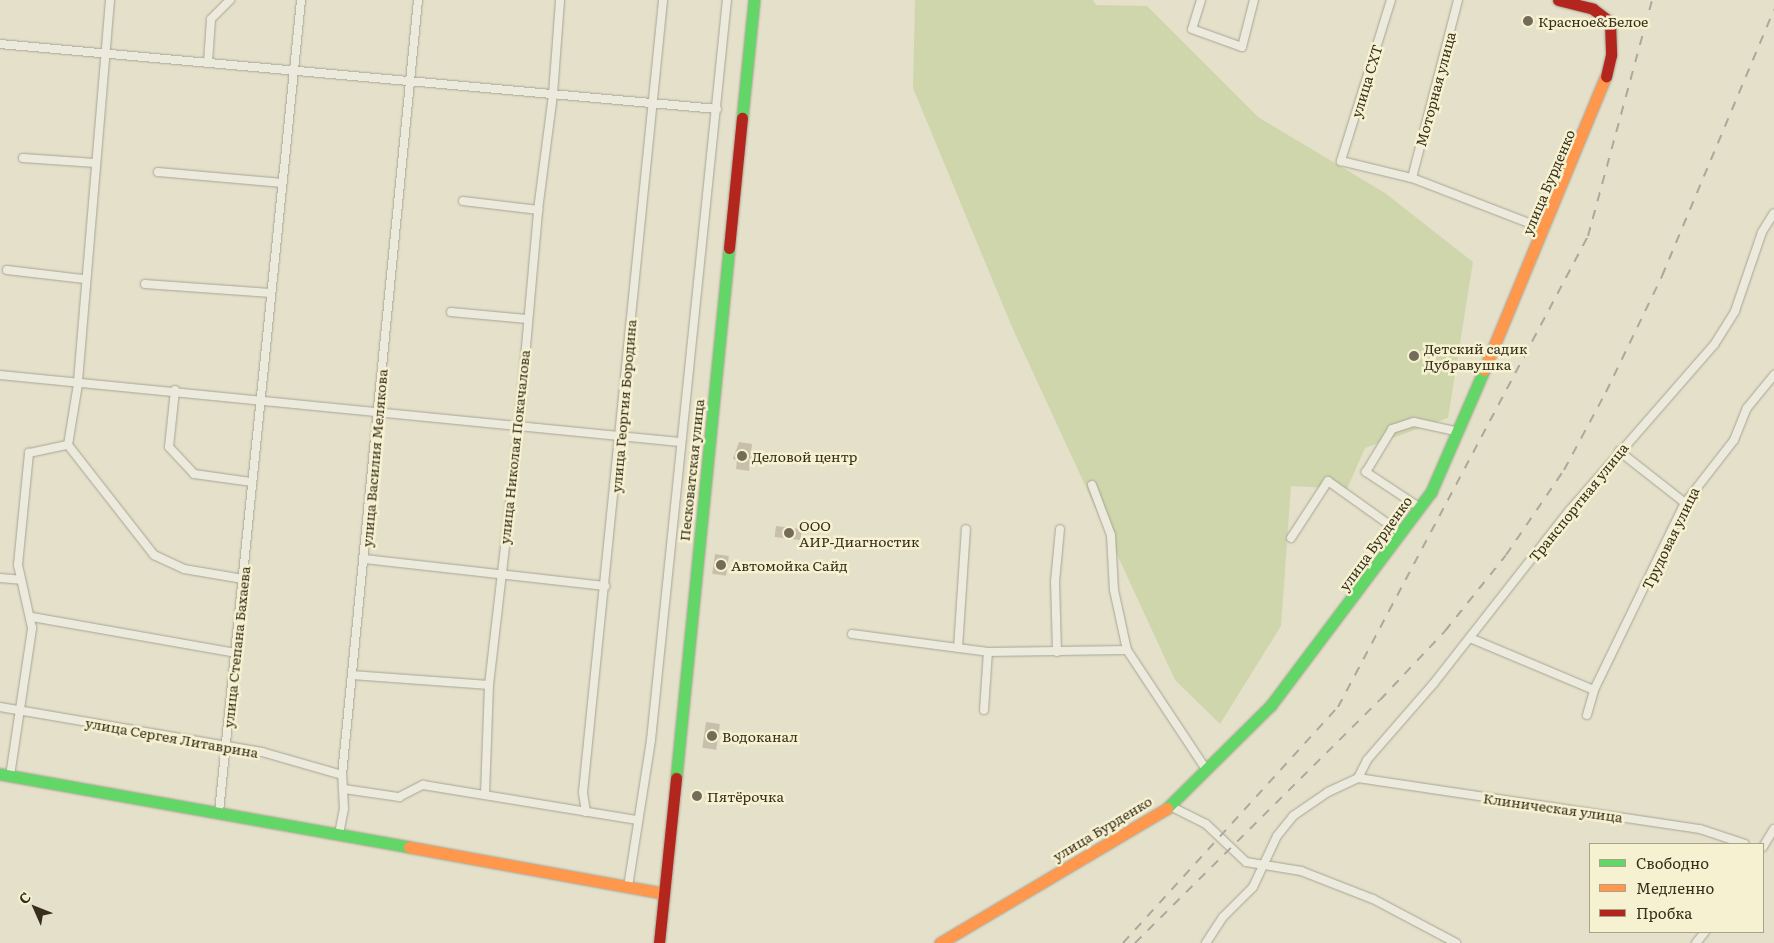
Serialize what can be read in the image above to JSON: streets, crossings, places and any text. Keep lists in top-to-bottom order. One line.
{"streets":{"main road":["улица Бурденко","Песковатская улица"],"street":["улица СХТ","Моторная улица","улица Георгия Бородина","улица Николая Покачалова","улица Василия Мелякова","Транспортная улица","Трудовая улица","улица Степана Бахаева","улица Сергея Литаврина","Клиническая улица"]},"crossings":[["улица СХТ","Моторная улица"],["улица Василия Мелякова","улица Сергея Литаврина"],["Транспортная улица","Клиническая улица"],["улица Степана Бахаева","улица Сергея Литаврина"]],"places":["Красное&Белое","Детский садик Дубравушка","Деловой центр","ООО АИР-Диагностик","Автомойка Сайд","Водоканал","Пятёрочка"],"legend":["Свободно","Медленно","Пробка"],"north":"top left"}
